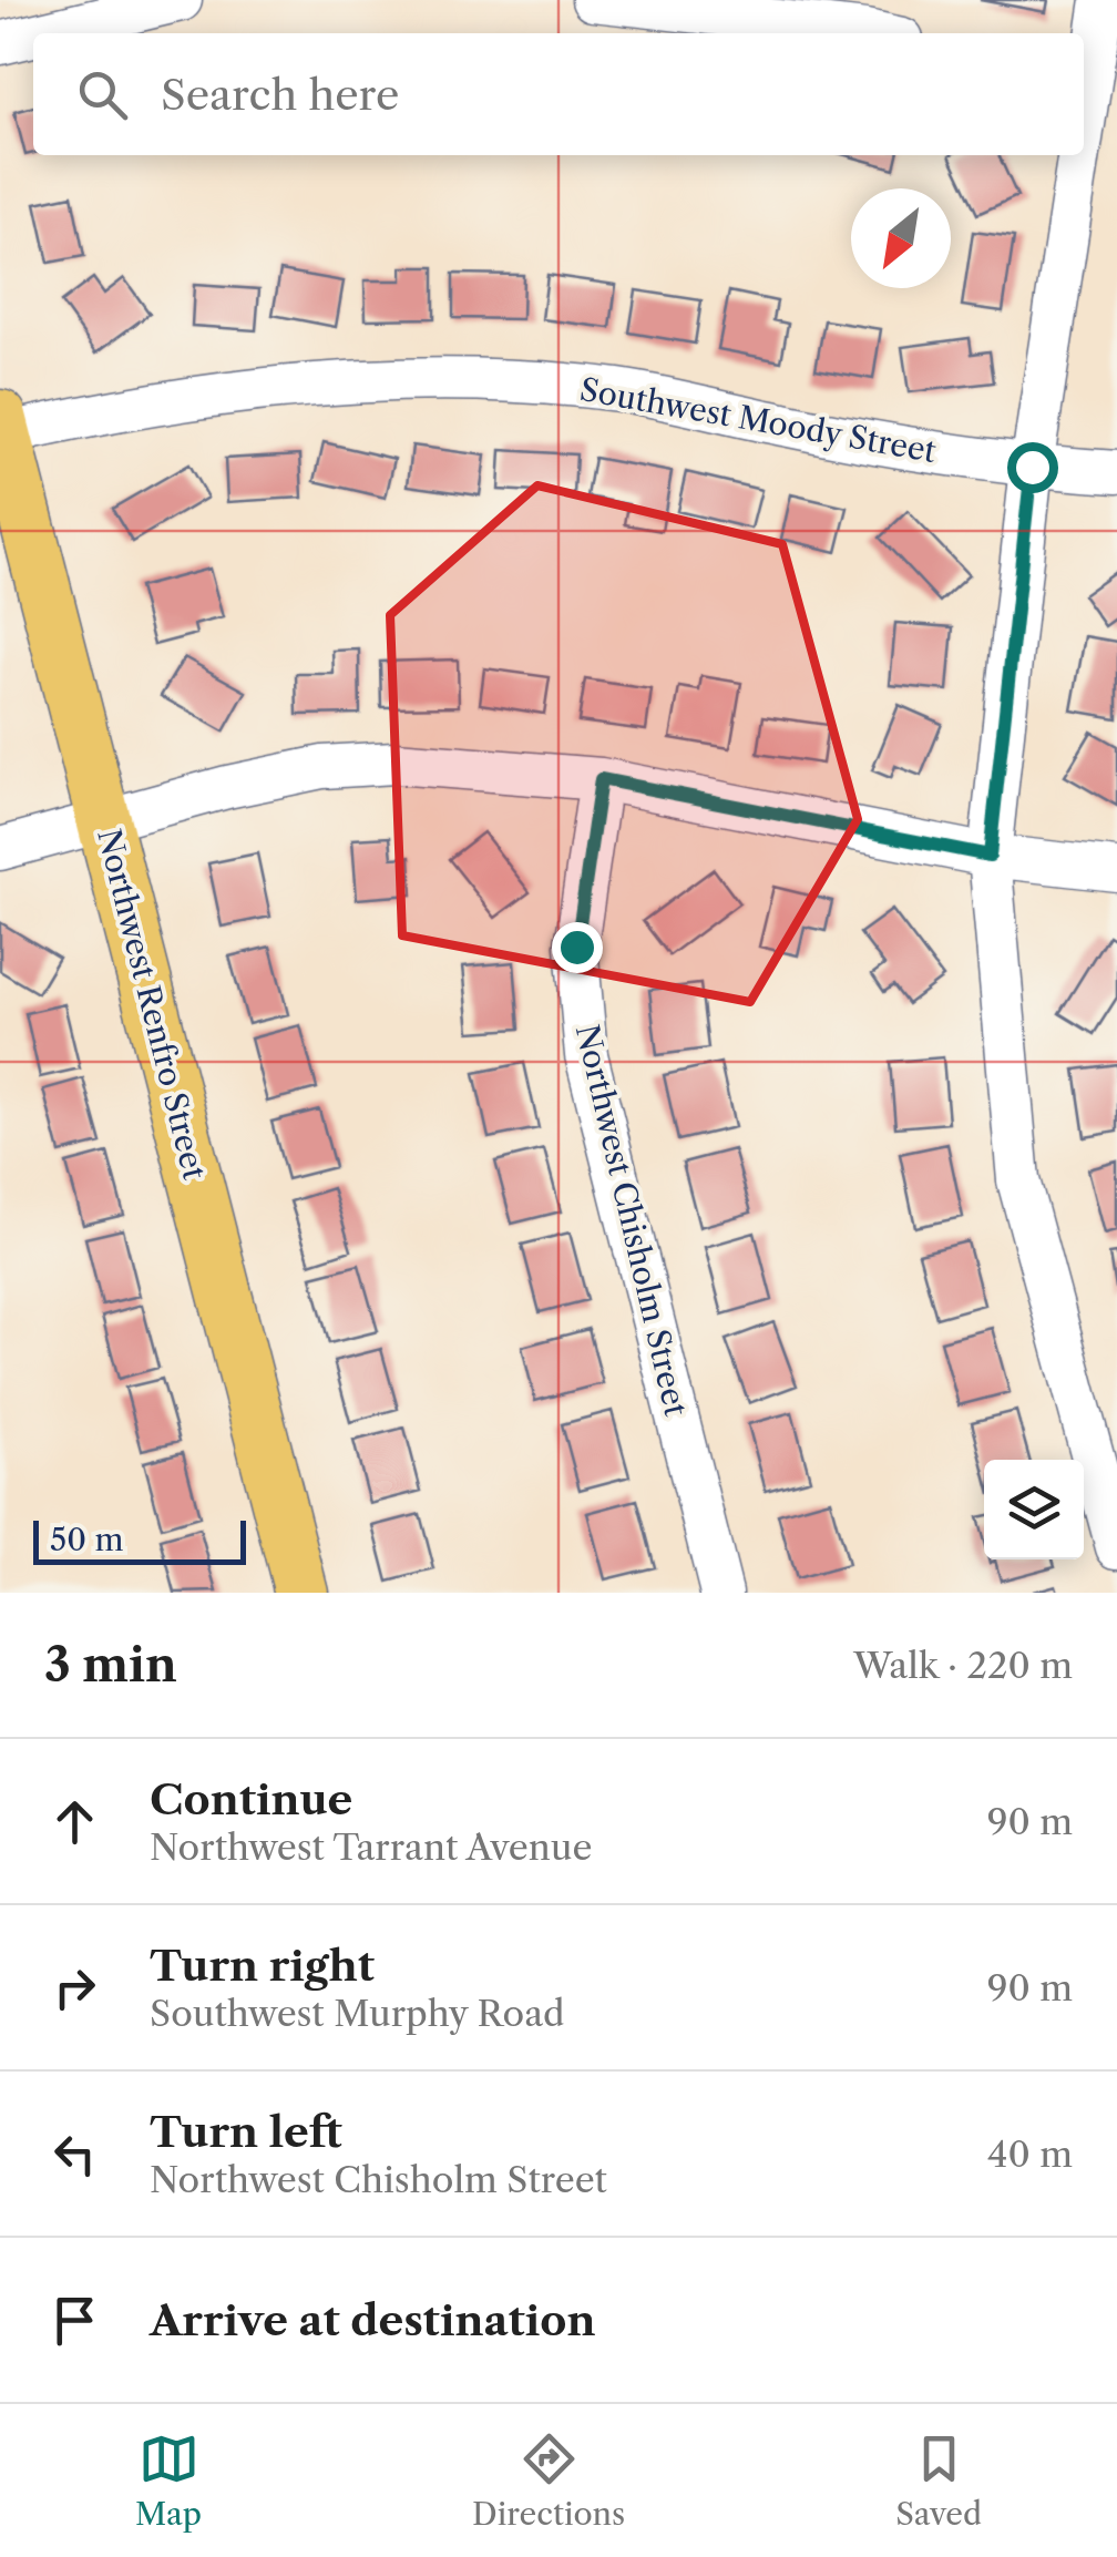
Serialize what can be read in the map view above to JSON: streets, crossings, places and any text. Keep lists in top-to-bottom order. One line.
{"streets":{"main road":["Northwest Renfro Street"],"street":["Southwest Moody Street","Northwest Chisholm Street"]},"crossings":[["Southwest Moody Street","Northwest Renfro Street"]],"scale_bar":"50 m","north":"bottom left","page":{"search":"Search here","scale":"50 m","heading":["3 min","Walk · 220 m"],"list":[["Continue","Northwest Tarrant Avenue","90 m"],["Turn right","Southwest Murphy Road","90 m"],["Turn left","Northwest Chisholm Street","40 m"],"Arrive at destination"],"nav":["Map","Directions","Saved"]}}
